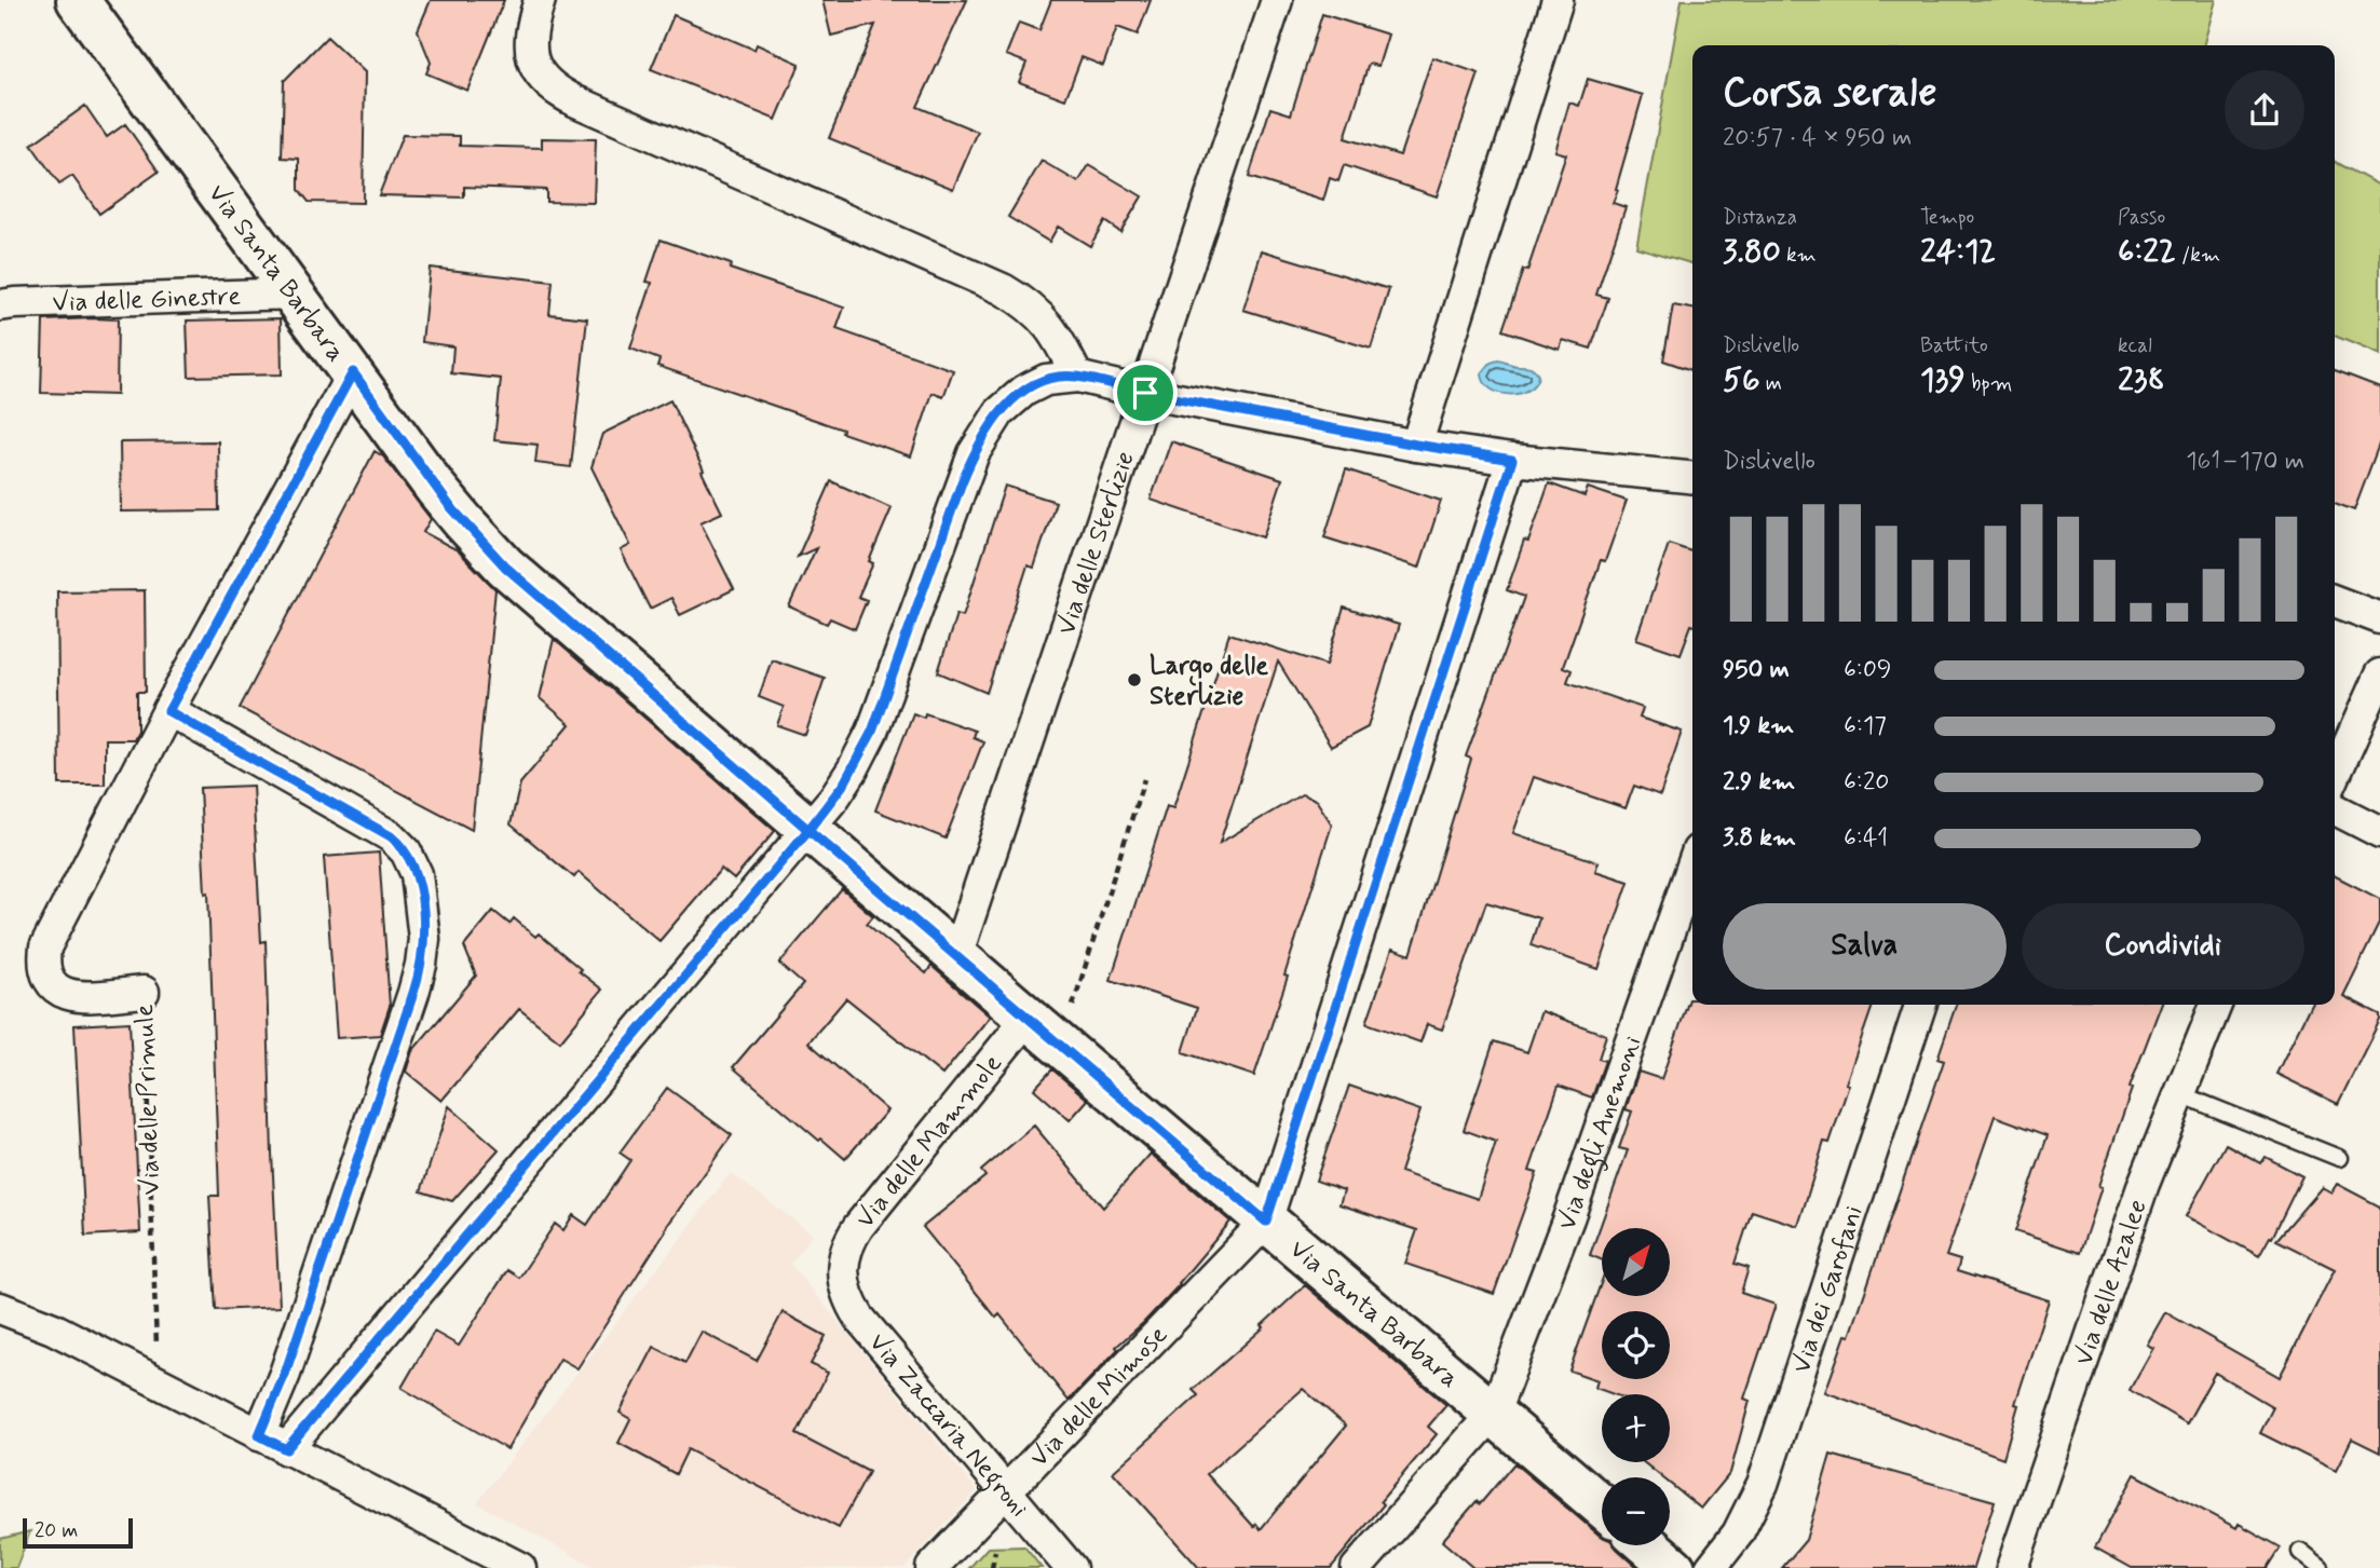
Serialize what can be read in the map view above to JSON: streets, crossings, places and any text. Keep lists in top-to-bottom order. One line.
{"streets":{"street":["Via Santa Barbara","Via delle Ginestre","Via delle Sterlizie","Via delle Primule","Via degli Anemoni","Via delle Mammole","Via delle Azalee","Via dei Garofani","Via delle Mimose","Via Zaccaria Negroni"]},"crossings":[["Via Santa Barbara","Via delle Ginestre"],["Via Santa Barbara","Via delle Sterlizie"],["Via Santa Barbara","Via delle Primule"],["Via Santa Barbara","Via degli Anemoni"],["Via Santa Barbara","Via delle Mammole"],["Via Santa Barbara","Via delle Mimose"],["Via delle Mammole","Via Zaccaria Negroni"],["Via delle Mimose","Via Zaccaria Negroni"]],"places":["Largo delle Sterlizie"],"scale_bar":"20 m","north":"top right","page":{"heading":["Corsa serale","20:57 · 4 × 950 m"],"stats":[["Distanza","3.80 km"],["Tempo","24:12"],["Passo","6:22 /km"],["Dislivello","56 m"],["Battito","139 bpm"],["kcal","238"]],"chart":["Dislivello","161–170 m"],"list":[{"name":"950 m","note":"6:09"},{"name":"1.9 km","note":"6:17"},{"name":"2.9 km","note":"6:20"},{"name":"3.8 km","note":"6:41"}],"buttons":["Salva","Condividi"],"map_buttons":["+","−"],"scale":"20 m"}}
